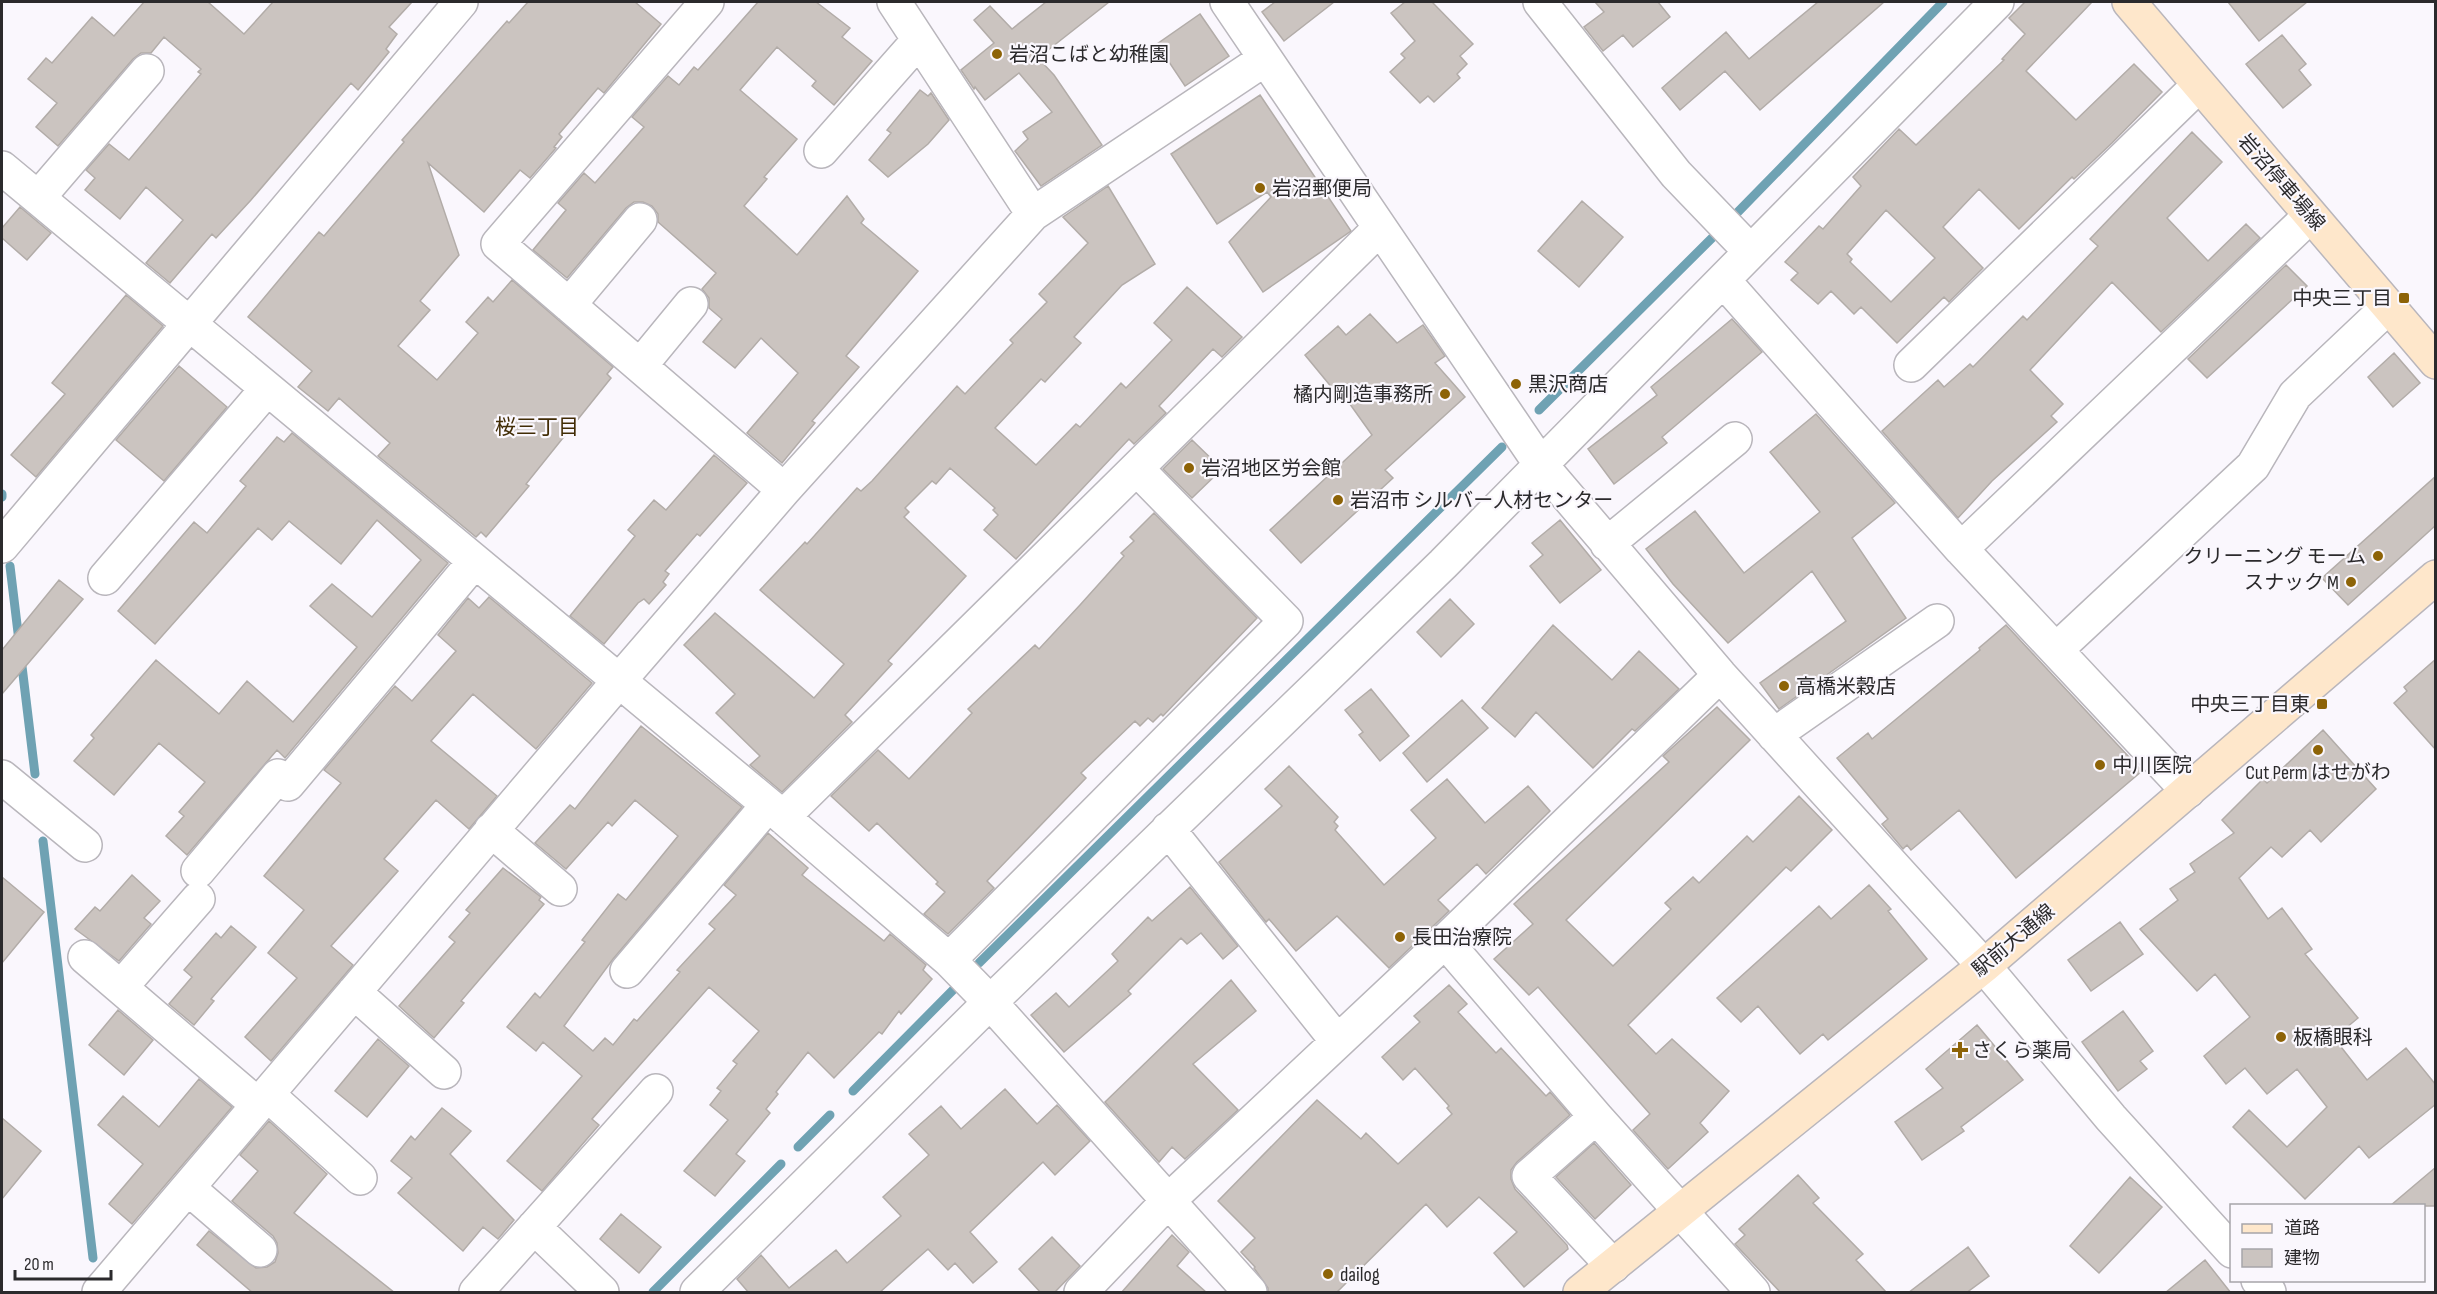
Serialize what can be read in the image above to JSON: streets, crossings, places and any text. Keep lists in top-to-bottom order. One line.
{"streets":{"street":["岩沼停車場線","駅前大通線"]},"districts":["桜三丁目"],"places":{"other":["岩沼こばと幼稚園","岩沼郵便局","黒沢商店","橘内剛造事務所","岩沼地区労会館","岩沼市 シルバー人材センター","クリーニング モーム","スナック M","高橋米穀店","Cut Perm はせがわ","中川医院","長田治療院","板橋眼科","dailog"],"transit":["中央三丁目","中央三丁目東"],"health":["さくら薬局"]},"legend":["道路","建物"],"scale_bar":"20 m"}
